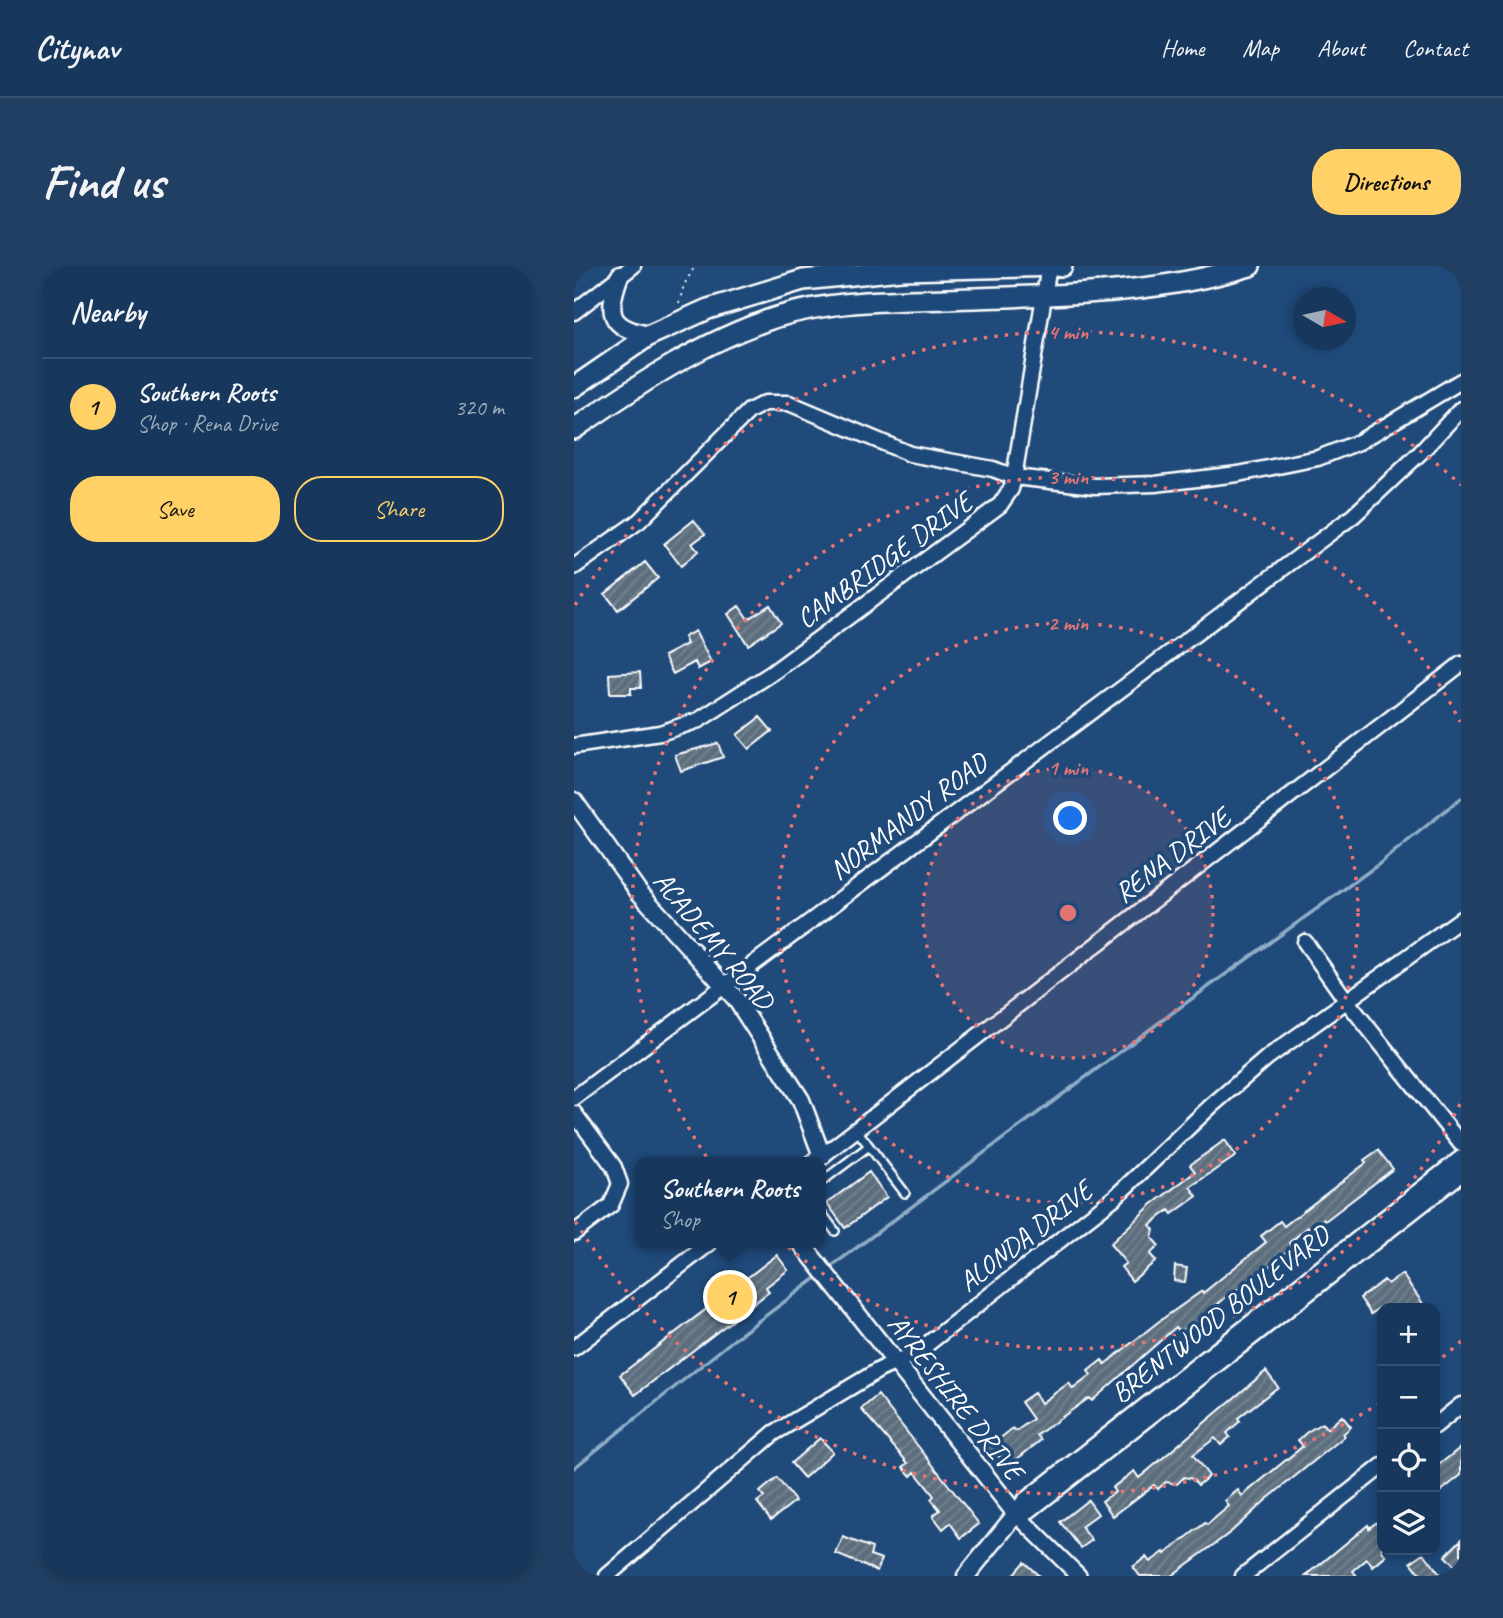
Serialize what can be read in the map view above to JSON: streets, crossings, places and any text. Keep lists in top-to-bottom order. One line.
{"streets":{"street":["CAMBRIDGE DRIVE","NORMANDY ROAD","RENA DRIVE","ACADEMY ROAD","ALONDA DRIVE","BRENTWOOD BOULEVARD","AYRESHIRE DRIVE"]},"crossings":[["NORMANDY ROAD","ACADEMY ROAD"],["ALONDA DRIVE","AYRESHIRE DRIVE"],["BRENTWOOD BOULEVARD","AYRESHIRE DRIVE"]],"north":"right","page":{"header":"Citynav","nav":["Home","Map","About","Contact"],"buttons":["Directions",["Save","Share"]],"title":"Find us","heading":"Nearby","list":[{"mark":"1","name":"Southern Roots","note":"Shop · Rena Drive","value":"320 m"}],"popup":["Southern Roots","Shop"],"pins":"1","map_buttons":["+","−"]},"rings":["4 min","3 min","2 min","1 min"]}
